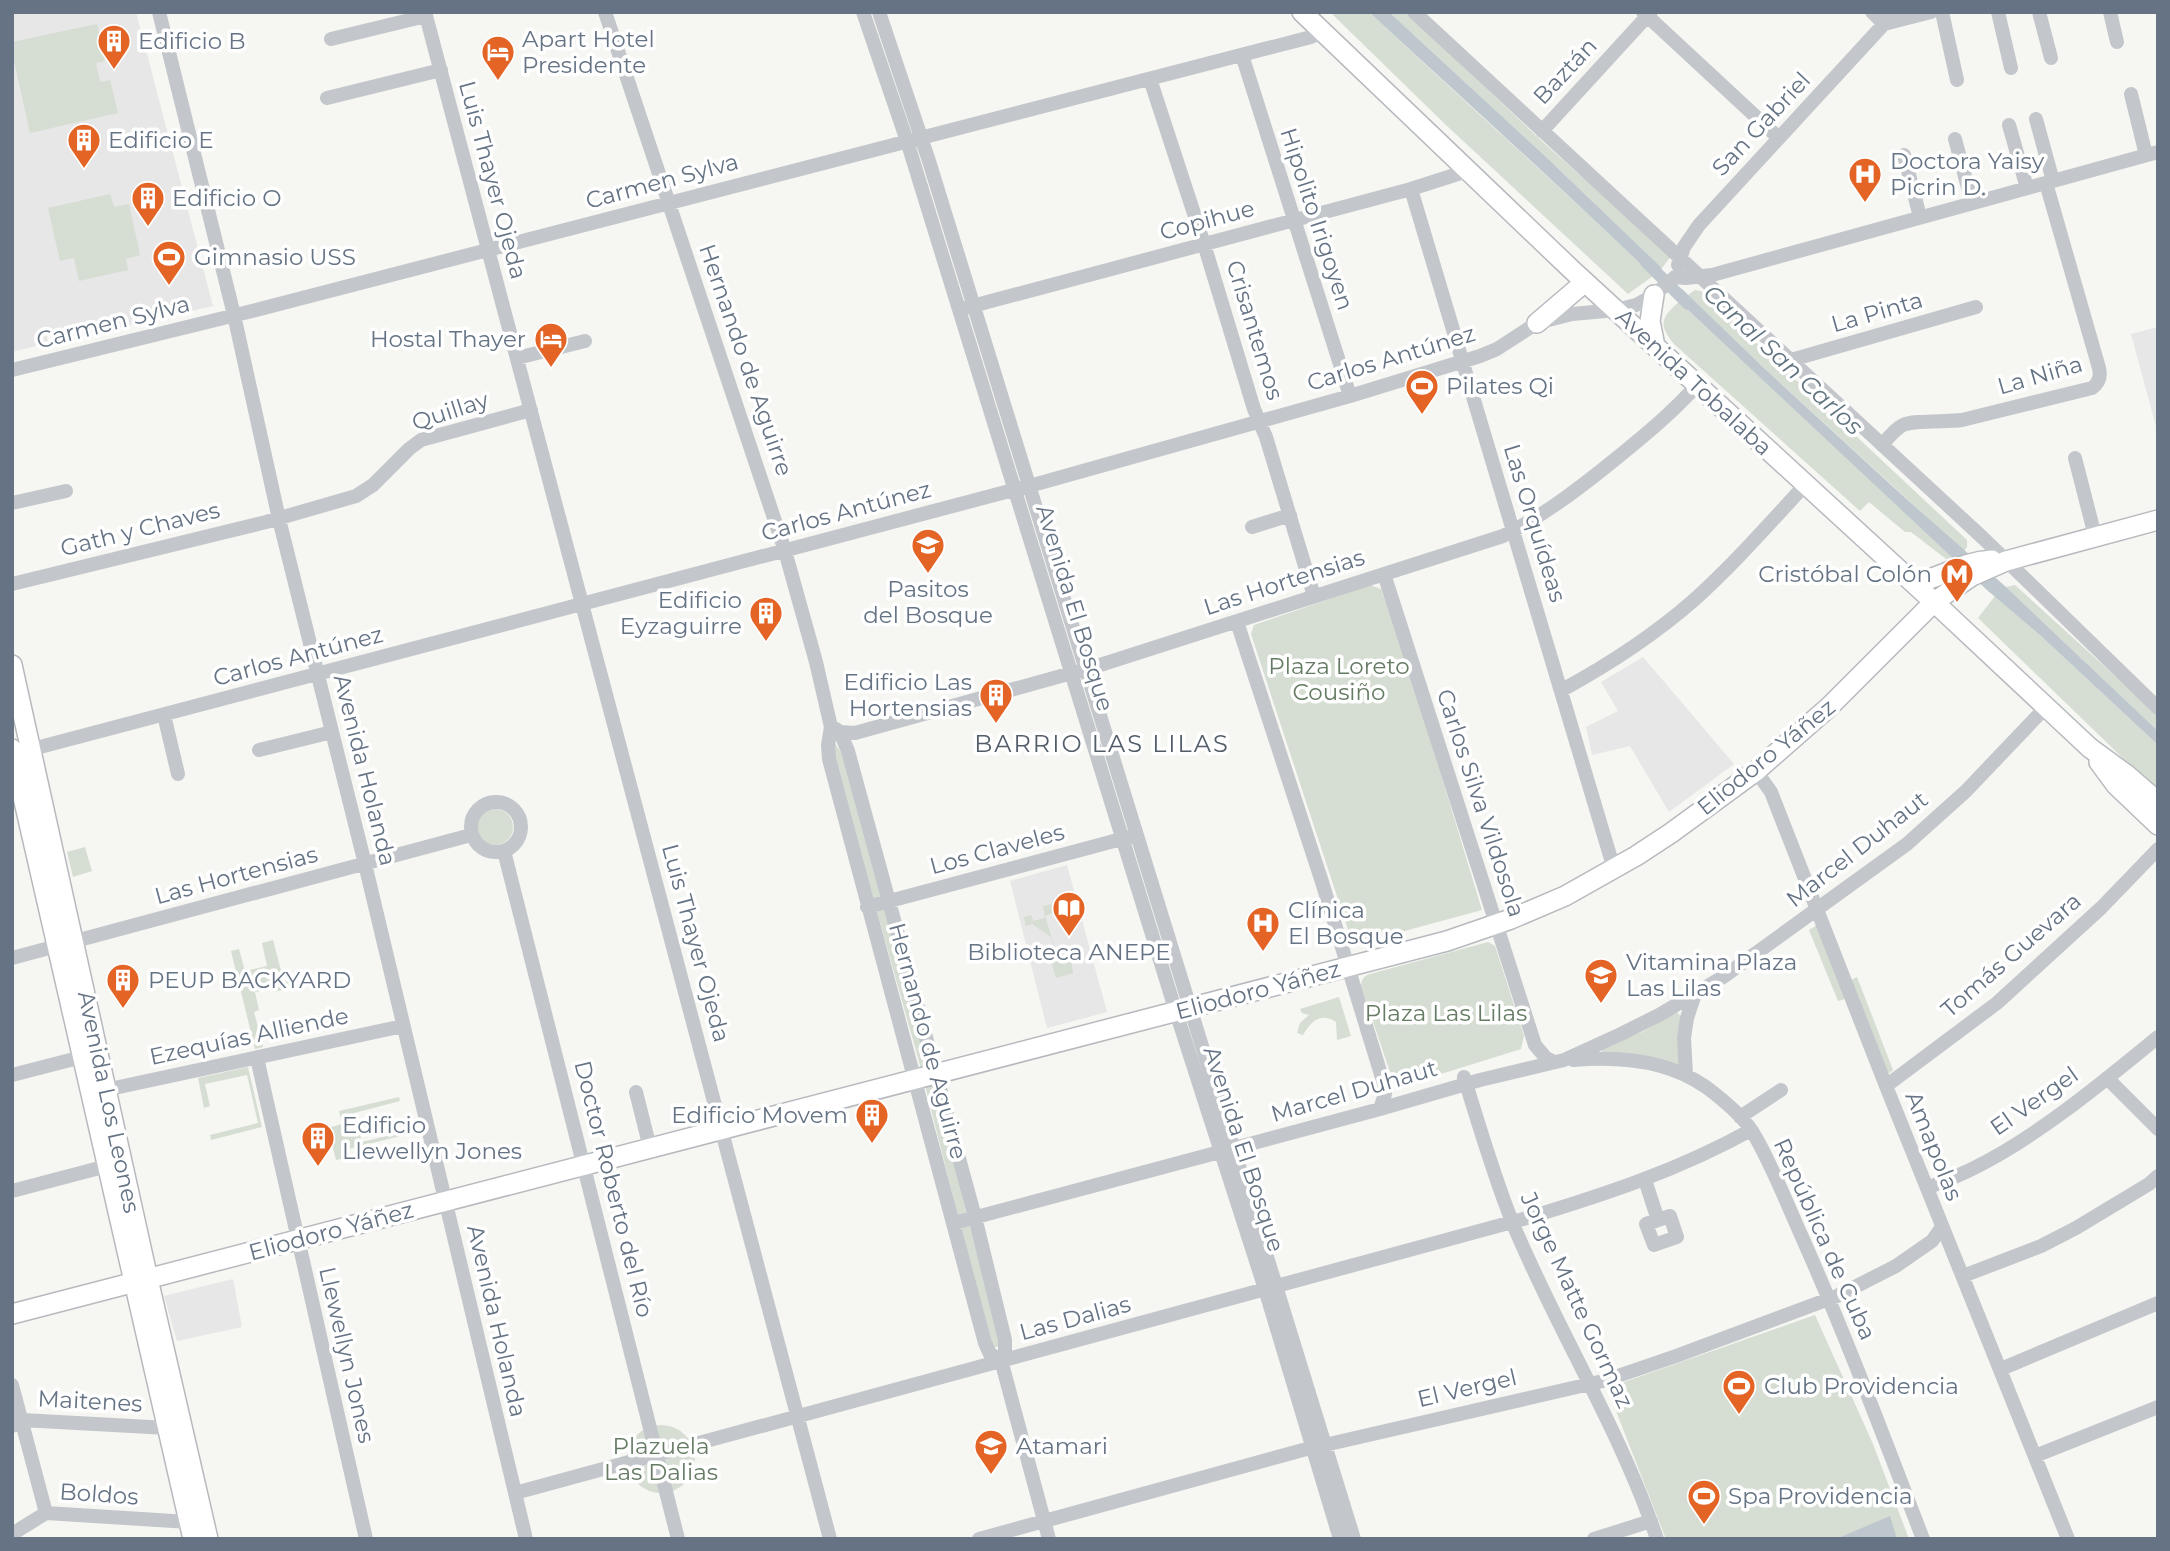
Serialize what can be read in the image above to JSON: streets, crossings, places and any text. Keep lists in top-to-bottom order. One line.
{"streets":{"main road":["Avenida Tobalaba","Eliodoro Yáñez","Avenida Los Leones"],"street":["Baztán","San Gabriel","Luis Thayer Ojeda","Carmen Sylva","Hipolito Irigoyen","Copihue","La Pinta","Crisantemos","Carlos Antúnez","Hernando de Aguirre","La Niña","Quillay","Las Orquídeas","Gath y Chaves","Las Hortensias","Avenida El Bosque","Avenida Holanda","Carlos Silva Vildosola","Los Claveles","Marcel Duhaut","Tomás Guevara","Ezequías Alliende","El Vergel","Amapolas","Doctor Roberto del Río","República de Cuba","Jorge Matte Gormaz","Las Dalias","Llewellyn Jones","Maitenes","Boldos"]},"crossings":[["San Gabriel","Carlos Antúnez"],["Luis Thayer Ojeda","Carmen Sylva"],["Luis Thayer Ojeda","Carlos Antúnez"],["Luis Thayer Ojeda","Quillay"],["Luis Thayer Ojeda","Eliodoro Yáñez"],["Luis Thayer Ojeda","Las Dalias"],["Carmen Sylva","Hipolito Irigoyen"],["Carmen Sylva","Crisantemos"],["Carmen Sylva","Hernando de Aguirre"],["Carmen Sylva","Avenida Tobalaba"],["Carmen Sylva","Avenida El Bosque"],["Carmen Sylva","Avenida Holanda"],["Hipolito Irigoyen","Copihue"],["Hipolito Irigoyen","Carlos Antúnez"],["Copihue","Crisantemos"],["Copihue","Avenida Tobalaba"],["Copihue","Las Orquídeas"],["Copihue","Avenida El Bosque"],["Crisantemos","Carlos Antúnez"],["Crisantemos","Las Hortensias"],["Carlos Antúnez","Hernando de Aguirre"],["Carlos Antúnez","Avenida Tobalaba"],["Carlos Antúnez","Las Orquídeas"],["Carlos Antúnez","Avenida El Bosque"],["Carlos Antúnez","Avenida Holanda"],["Carlos Antúnez","Avenida Los Leones"],["Hernando de Aguirre","Las Hortensias"],["Hernando de Aguirre","Eliodoro Yáñez"],["Hernando de Aguirre","Los Claveles"],["Hernando de Aguirre","Marcel Duhaut"],["Hernando de Aguirre","El Vergel"],["Hernando de Aguirre","Las Dalias"],["Avenida Tobalaba","Las Hortensias"],["Avenida Tobalaba","Eliodoro Yáñez"],["Avenida Tobalaba","Marcel Duhaut"],["Quillay","Gath y Chaves"],["Quillay","Avenida Holanda"],["Las Orquídeas","Las Hortensias"],["Las Orquídeas","Eliodoro Yáñez"],["Gath y Chaves","Avenida Holanda"],["Las Hortensias","Avenida El Bosque"],["Las Hortensias","Avenida Holanda"],["Las Hortensias","Carlos Silva Vildosola"],["Las Hortensias","Avenida Los Leones"],["Las Hortensias","Doctor Roberto del Río"],["Avenida El Bosque","Eliodoro Yáñez"],["Avenida El Bosque","Los Claveles"],["Avenida El Bosque","Marcel Duhaut"],["Avenida El Bosque","El Vergel"],["Avenida El Bosque","Las Dalias"],["Eliodoro Yáñez","Avenida Holanda"],["Eliodoro Yáñez","Carlos Silva Vildosola"],["Eliodoro Yáñez","Avenida Los Leones"],["Eliodoro Yáñez","Amapolas"],["Eliodoro Yáñez","Doctor Roberto del Río"],["Eliodoro Yáñez","Llewellyn Jones"],["Avenida Holanda","Ezequías Alliende"],["Avenida Holanda","Las Dalias"],["Marcel Duhaut","Amapolas"],["Marcel Duhaut","República de Cuba"],["Marcel Duhaut","Jorge Matte Gormaz"],["Tomás Guevara","Amapolas"],["Ezequías Alliende","Avenida Los Leones"],["Ezequías Alliende","Llewellyn Jones"],["El Vergel","Amapolas"],["El Vergel","República de Cuba"],["El Vergel","Jorge Matte Gormaz"],["Avenida Los Leones","Maitenes"],["Avenida Los Leones","Boldos"],["Doctor Roberto del Río","Las Dalias"],["República de Cuba","Las Dalias"],["Jorge Matte Gormaz","Las Dalias"]],"districts":["BARRIO LAS LILAS"],"water":["Canal San Carlos"],"parks":["Plaza Loreto Cousiño","Plaza Las Lilas","Plazuela Las Dalias"],"places":{"building":["Edificio B","Edificio E","Edificio O","Edificio Eyzaguirre","Edificio Las Hortensias","PEUP BACKYARD","Edificio Movem","Edificio Llewellyn Jones"],"hotel":["Apart Hotel Presidente","Hostal Thayer"],"hospital":["Doctora Yaisy Picrin D.","Clínica El Bosque"],"sports":["Gimnasio USS","Pilates Qi","Club Providencia","Spa Providencia"],"school or university":["Pasitos del Bosque","Vitamina Plaza Las Lilas","Atamari"],"metro station":["Cristóbal Colón"],"library":["Biblioteca ANEPE"]}}
